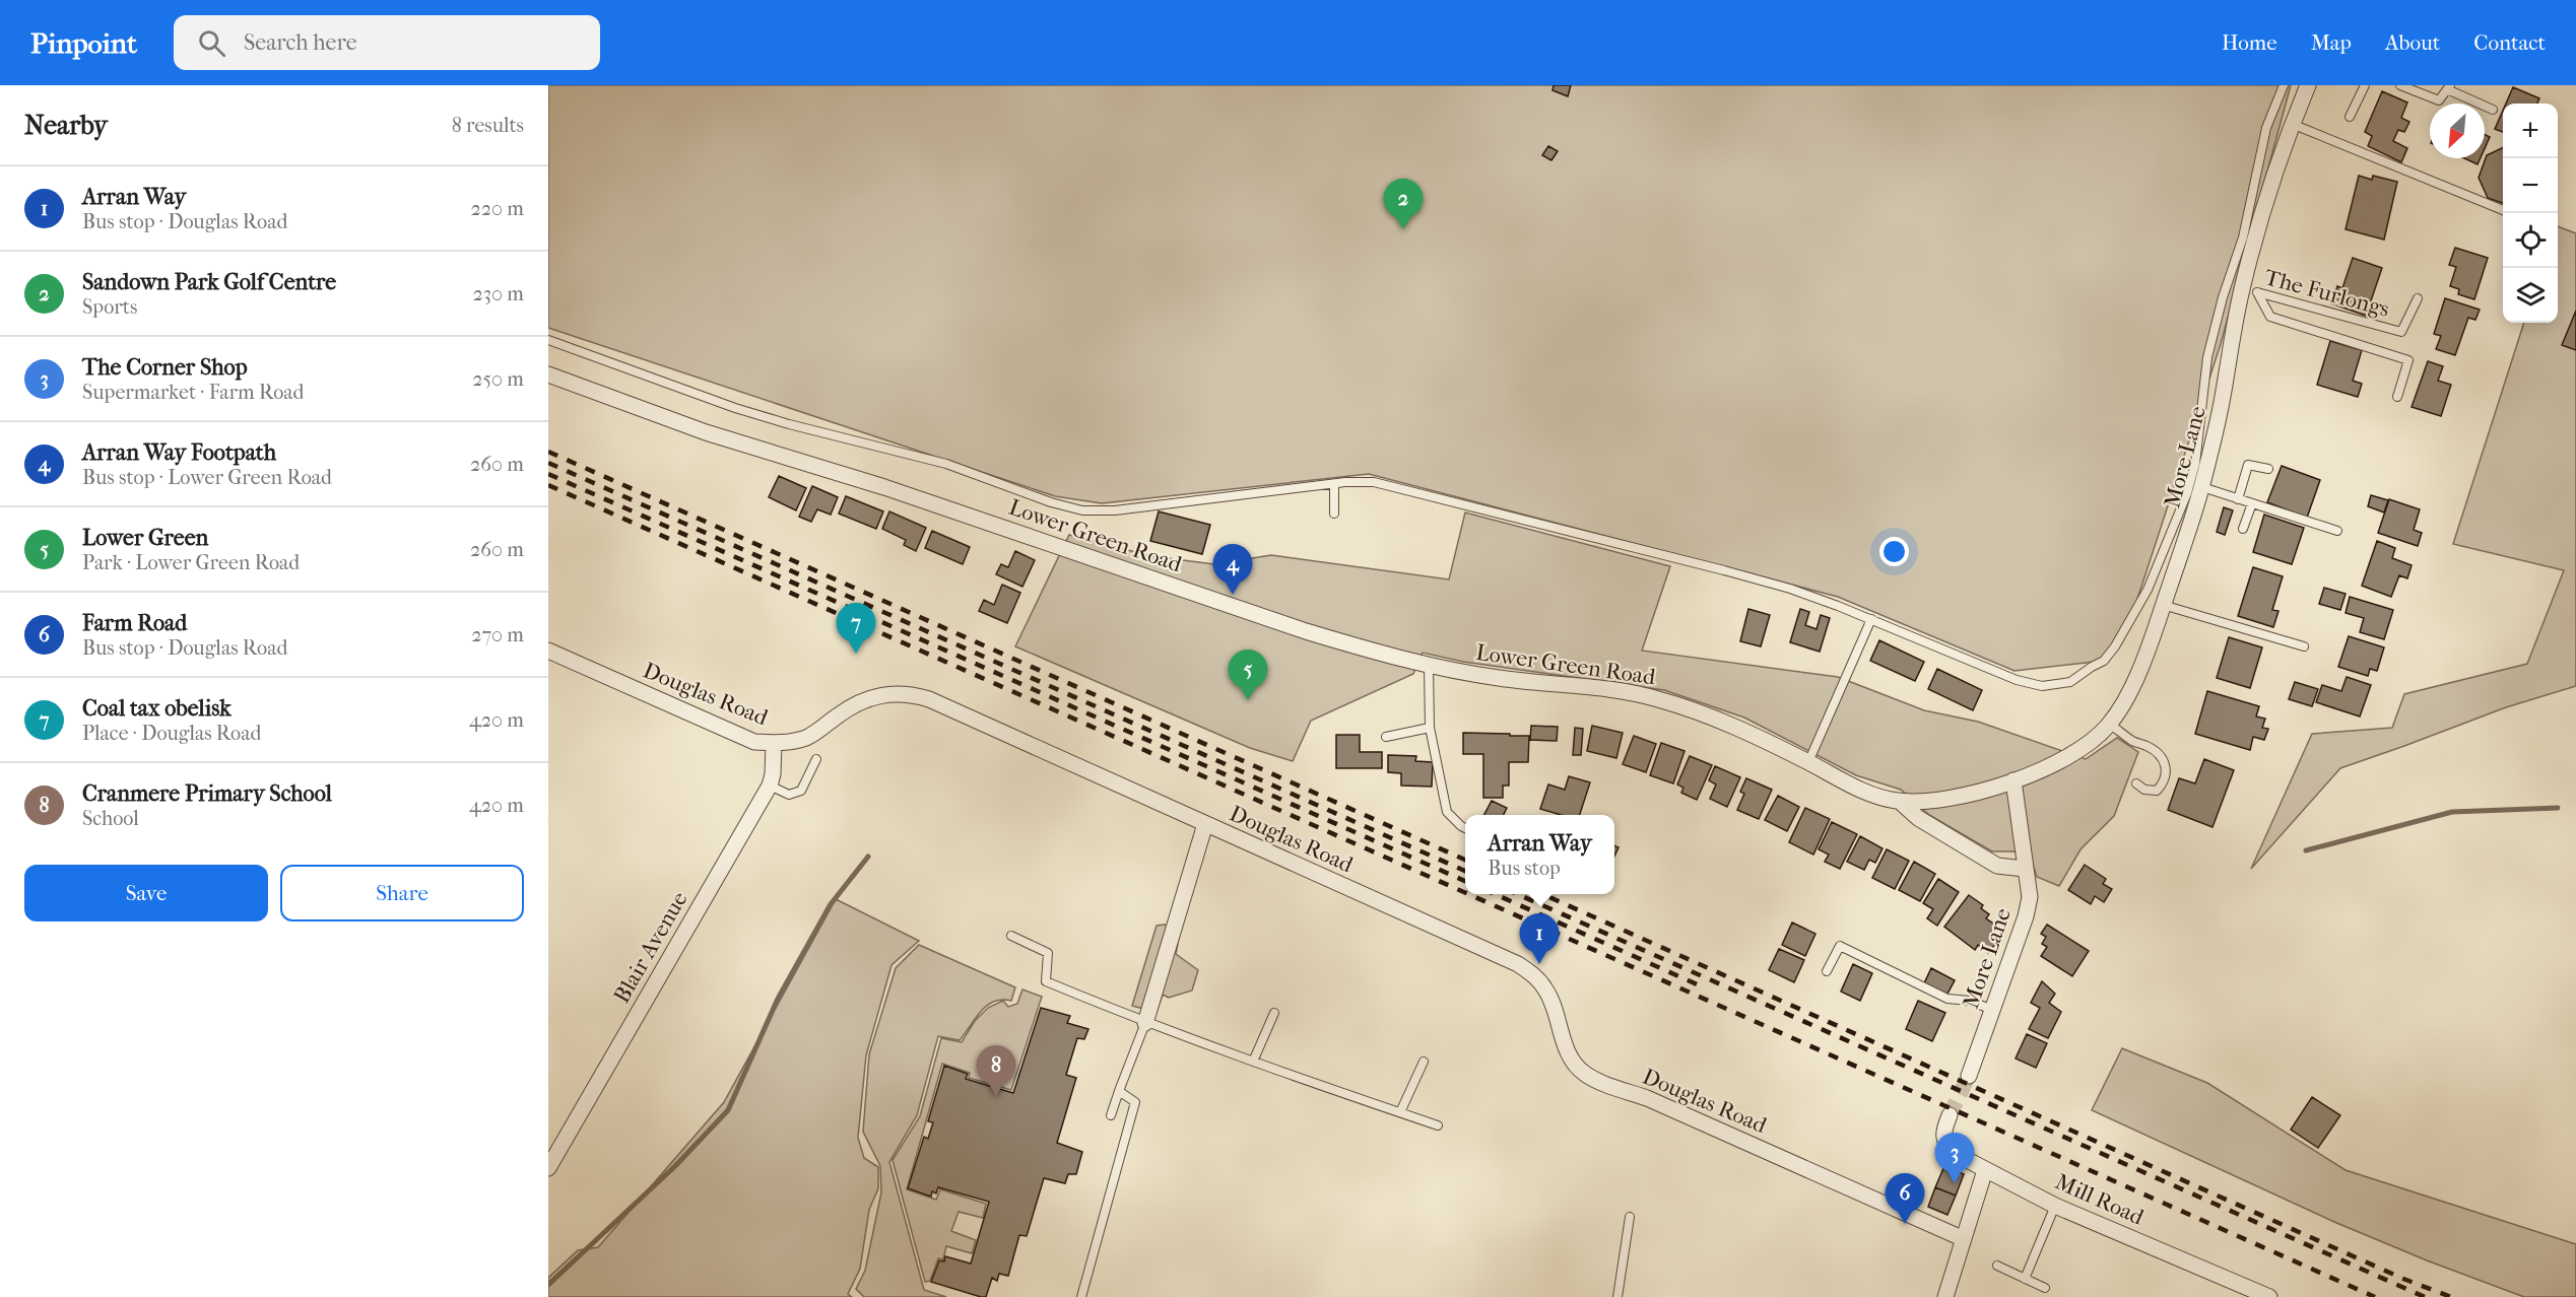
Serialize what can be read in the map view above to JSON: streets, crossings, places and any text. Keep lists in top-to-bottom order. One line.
{"streets":{"street":["More Lane","Lower Green Road","Douglas Road","Blair Avenue","Mill Road"],"lane":["The Furlongs"]},"crossings":[["The Furlongs","More Lane"],["More Lane","Lower Green Road"],["Douglas Road","Blair Avenue"]],"north":"bottom left","page":{"header":"Pinpoint","search":"Search here","nav":["Home","Map","About","Contact"],"heading":["Nearby","8 results"],"map_buttons":["+","−"],"list":[{"mark":"1","name":"Arran Way","note":"Bus stop · Douglas Road","value":"220 m"},{"mark":"2","name":"Sandown Park Golf Centre","note":"Sports","value":"230 m"},{"mark":"3","name":"The Corner Shop","note":"Supermarket · Farm Road","value":"250 m"},{"mark":"4","name":"Arran Way Footpath","note":"Bus stop · Lower Green Road","value":"260 m"},{"mark":"5","name":"Lower Green","note":"Park · Lower Green Road","value":"260 m"},{"mark":"6","name":"Farm Road","note":"Bus stop · Douglas Road","value":"270 m"},{"mark":"7","name":"Coal tax obelisk","note":"Place · Douglas Road","value":"420 m"},{"mark":"8","name":"Cranmere Primary School","note":"School","value":"420 m"}],"pins":["2","4","7","5","1","8","3","6"],"popup":["Arran Way","Bus stop"],"buttons":["Save","Share"]}}
